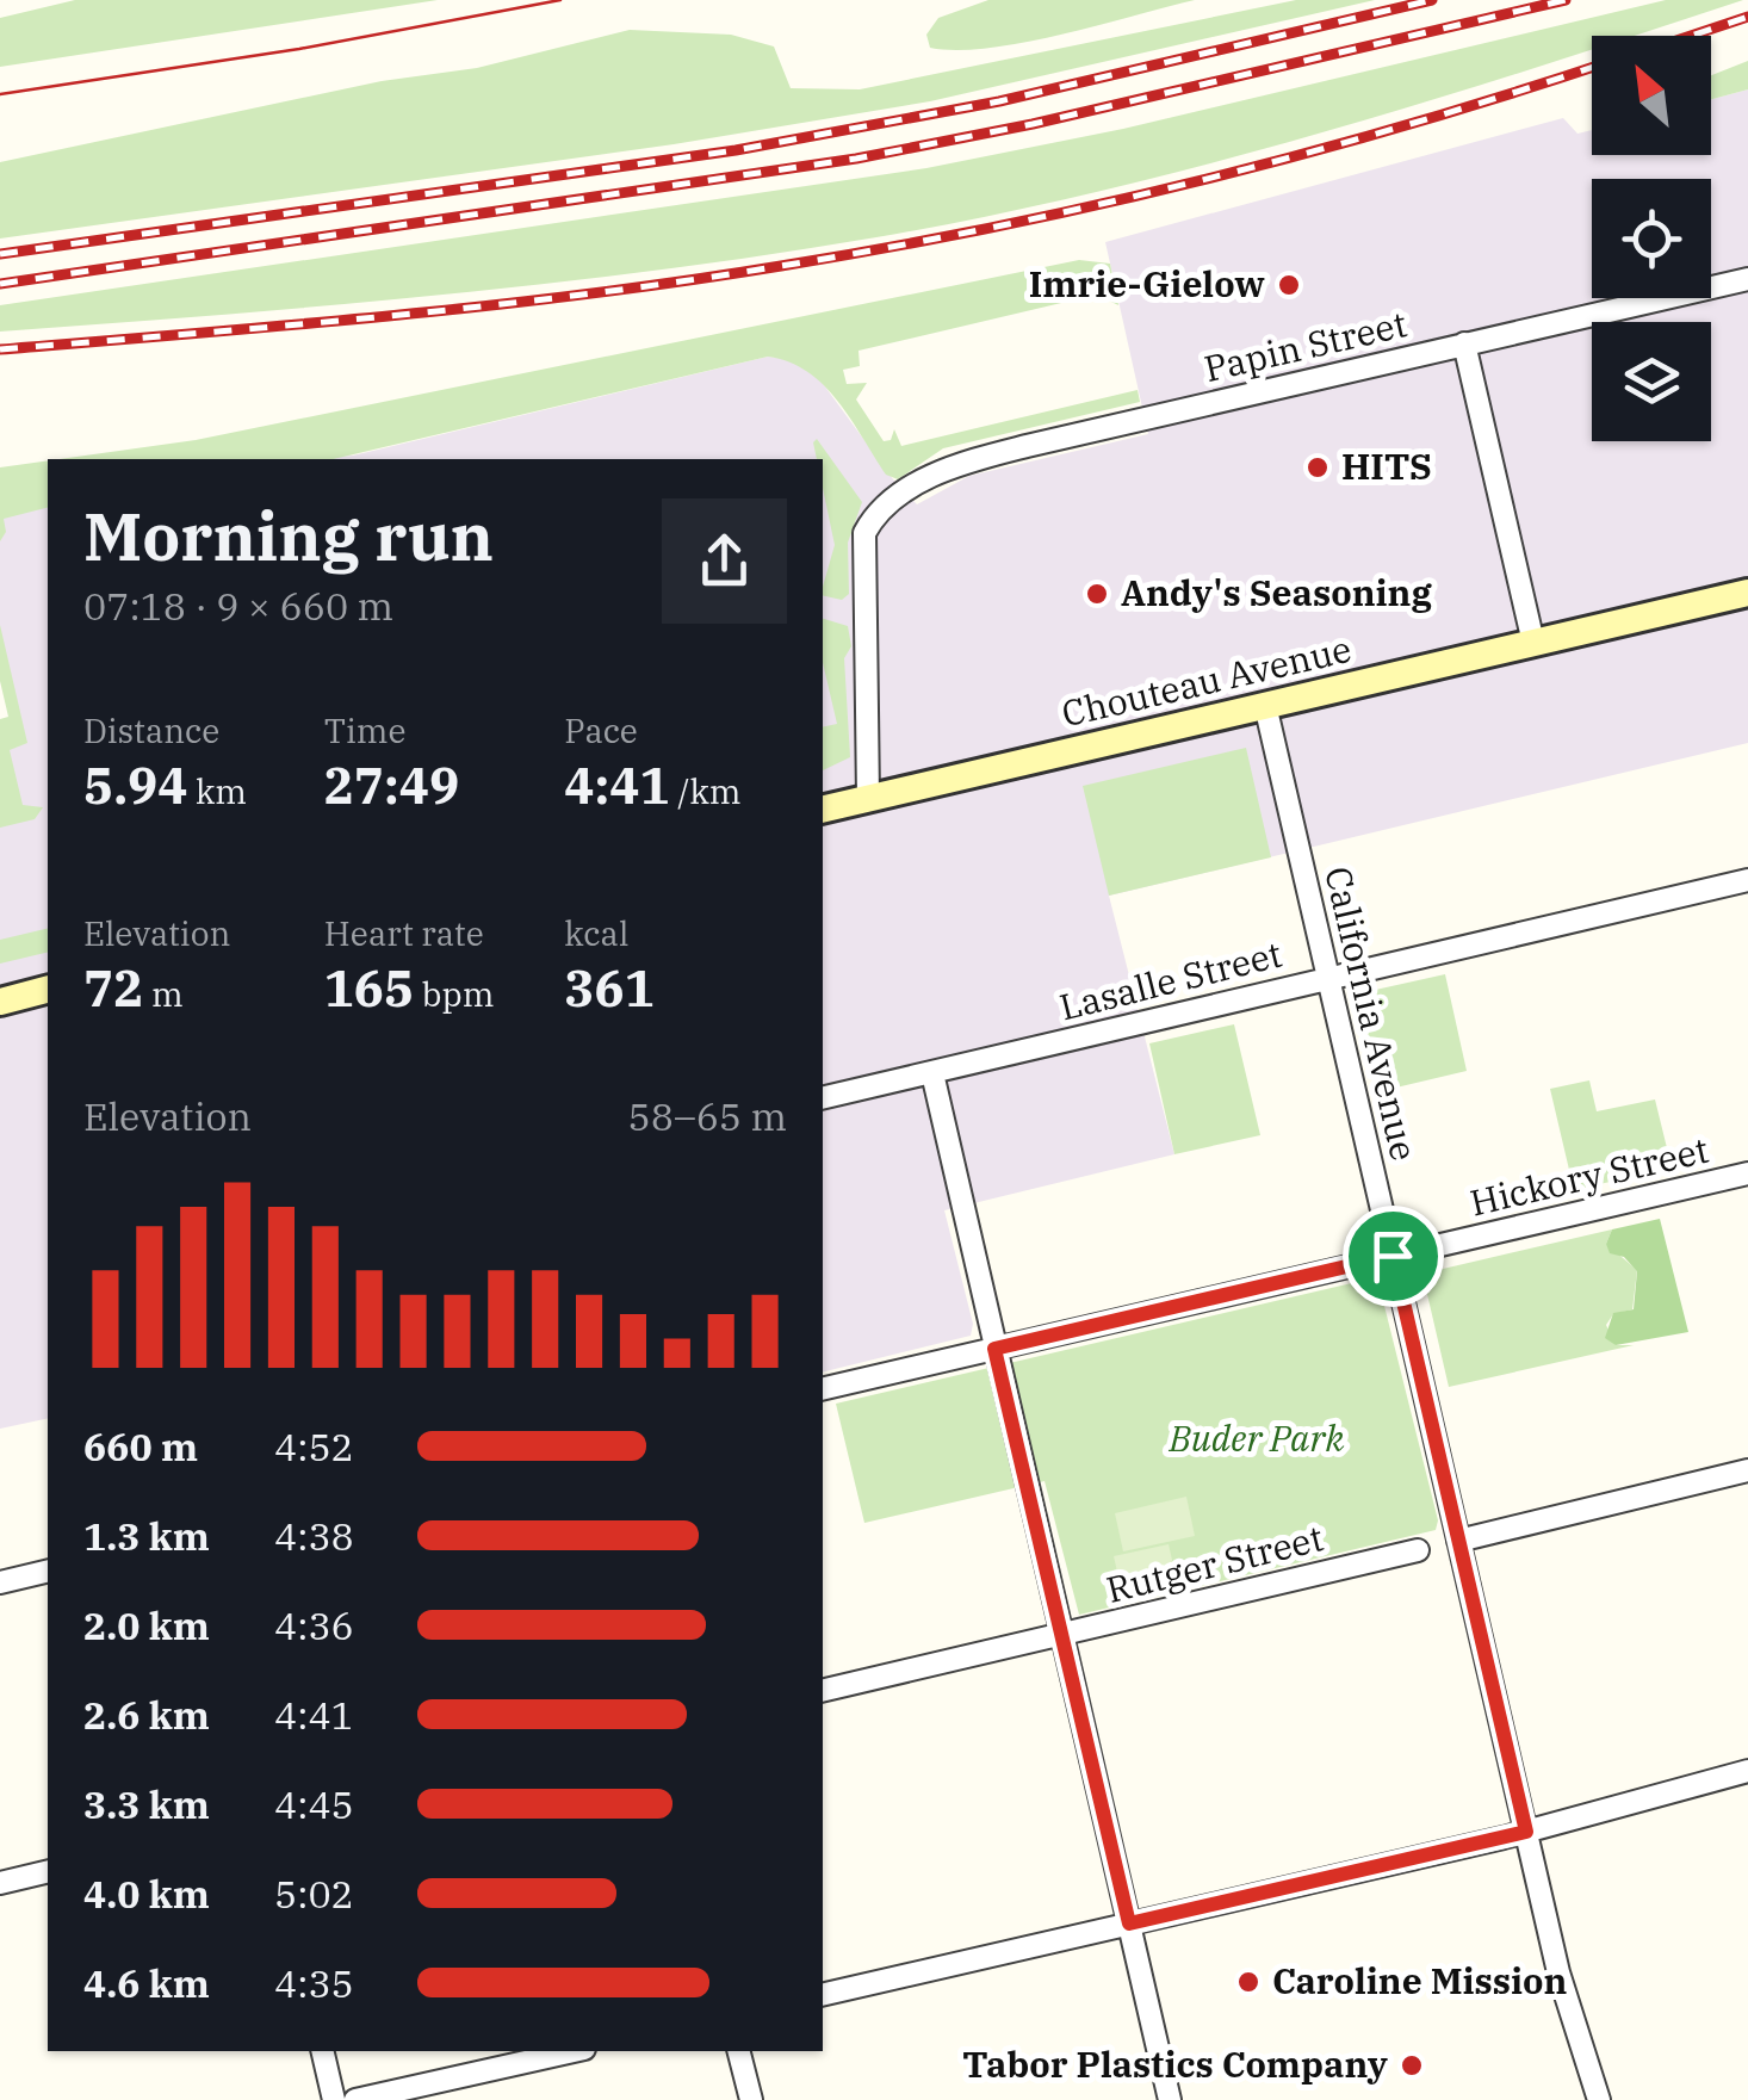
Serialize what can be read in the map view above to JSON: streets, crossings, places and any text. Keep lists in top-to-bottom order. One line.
{"streets":{"main road":["Chouteau Avenue"],"street":["Papin Street","Lasalle Street","California Avenue","Hickory Street","Rutger Street"]},"crossings":[["Papin Street","Chouteau Avenue"],["Chouteau Avenue","California Avenue"],["Lasalle Street","California Avenue"],["California Avenue","Hickory Street"]],"parks":["Buder Park"],"places":["Imrie-Gielow","HITS","Andy's Seasoning","Caroline Mission","Tabor Plastics Company"],"north":"top left","page":{"heading":["Morning run","07:18 · 9 × 660 m"],"stats":[["Distance","5.94 km"],["Time","27:49"],["Pace","4:41 /km"],["Elevation","72 m"],["Heart rate","165 bpm"],["kcal","361"]],"chart":["Elevation","58–65 m"],"list":[{"name":"660 m","note":"4:52"},{"name":"1.3 km","note":"4:38"},{"name":"2.0 km","note":"4:36"},{"name":"2.6 km","note":"4:41"},{"name":"3.3 km","note":"4:45"},{"name":"4.0 km","note":"5:02"},{"name":"4.6 km","note":"4:35"}]}}
